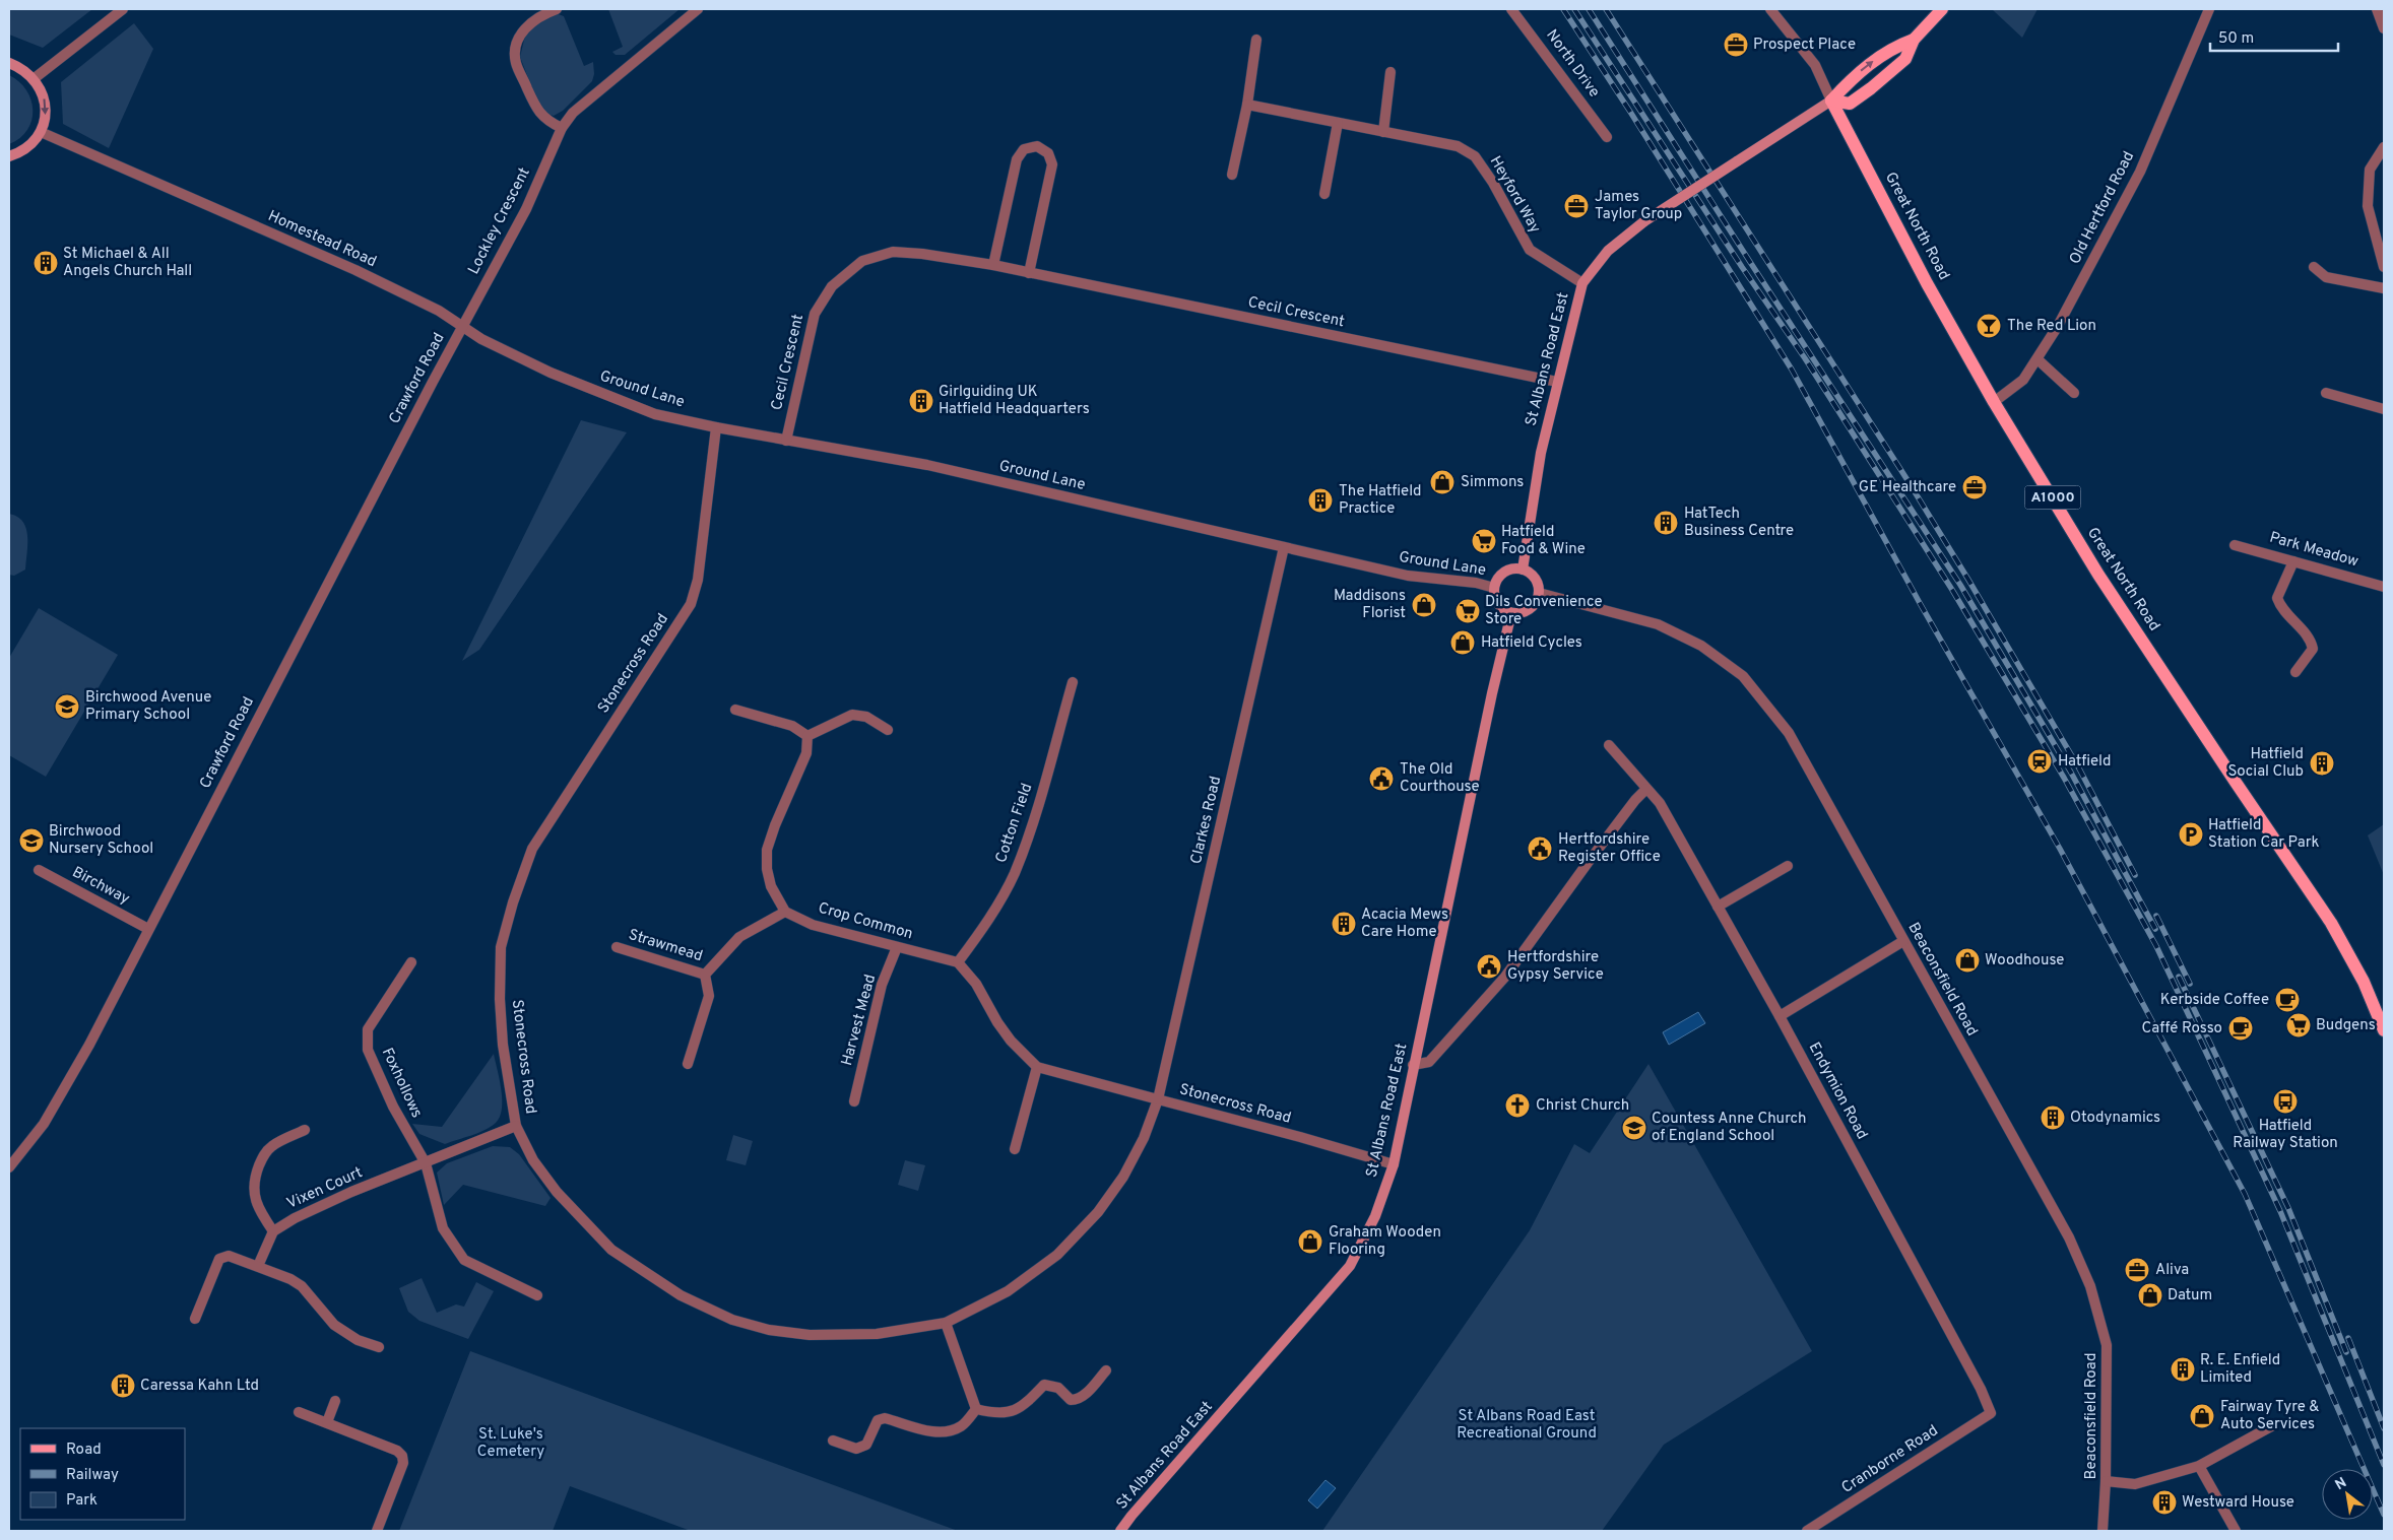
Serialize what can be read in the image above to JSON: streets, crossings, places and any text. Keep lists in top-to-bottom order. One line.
{"streets":{"main road":["Great North Road","St Albans Road East","A1000"],"street":["North Drive","Heyford Way","Old Hertford Road","Lockley Crescent","Homestead Road","Cecil Crescent","Crawford Road","Ground Lane","Park Meadow","Stonecross Road","Clarkes Road","Cotton Field","Birchway","Crop Common","Strawmead","Beaconsfield Road","Harvest Mead","Foxhollows","Endymion Road","Vixen Court","Cranborne Road"]},"crossings":[["Heyford Way","St Albans Road East"],["Old Hertford Road","Great North Road"],["Lockley Crescent","Homestead Road"],["Lockley Crescent","Crawford Road"],["Great North Road","St Albans Road East"],["Homestead Road","Crawford Road"],["Homestead Road","Ground Lane"],["Cecil Crescent","St Albans Road East"],["Cecil Crescent","Ground Lane"],["St Albans Road East","Ground Lane"],["St Albans Road East","Stonecross Road"],["St Albans Road East","Beaconsfield Road"],["Crawford Road","Birchway"],["Ground Lane","Stonecross Road"],["Ground Lane","Clarkes Road"],["Ground Lane","Beaconsfield Road"],["Stonecross Road","Clarkes Road"],["Cotton Field","Crop Common"],["Crop Common","Harvest Mead"],["Foxhollows","Vixen Court"],["Endymion Road","Cranborne Road"]],"parks":["St Albans Road East Recreational Ground","St. Luke's Cemetery"],"places":{"office":["Prospect Place","James Taylor Group","GE Healthcare","Aliva"],"building":["St Michael & All Angels Church Hall","Girlguiding UK Hatfield Headquarters","The Hatfield Practice","HatTech Business Centre","Hatfield Social Club","Acacia Mews Care Home","Otodynamics","R. E. Enfield Limited","Caressa Kahn Ltd","Westward House"],"bar":["The Red Lion"],"shop":["Simmons","Maddisons Florist","Hatfield Cycles","Woodhouse","Graham Wooden Flooring","Datum","Fairway Tyre & Auto Services"],"supermarket":["Hatfield Food & Wine","Dils Convenience Store","Budgens"],"school or university":["Birchwood Avenue Primary School","Birchwood Nursery School","Countess Anne Church of England School"],"station":["Hatfield"],"public building":["The Old Courthouse","Hertfordshire Register Office","Hertfordshire Gypsy Service"],"parking":["Hatfield Station Car Park"],"cafe":["Kerbside Coffee","Caffé Rosso"],"bus stop":["Hatfield Railway Station"],"church":["Christ Church"]},"legend":["Road","Railway","Park"],"scale_bar":"50 m","north":"top left"}
